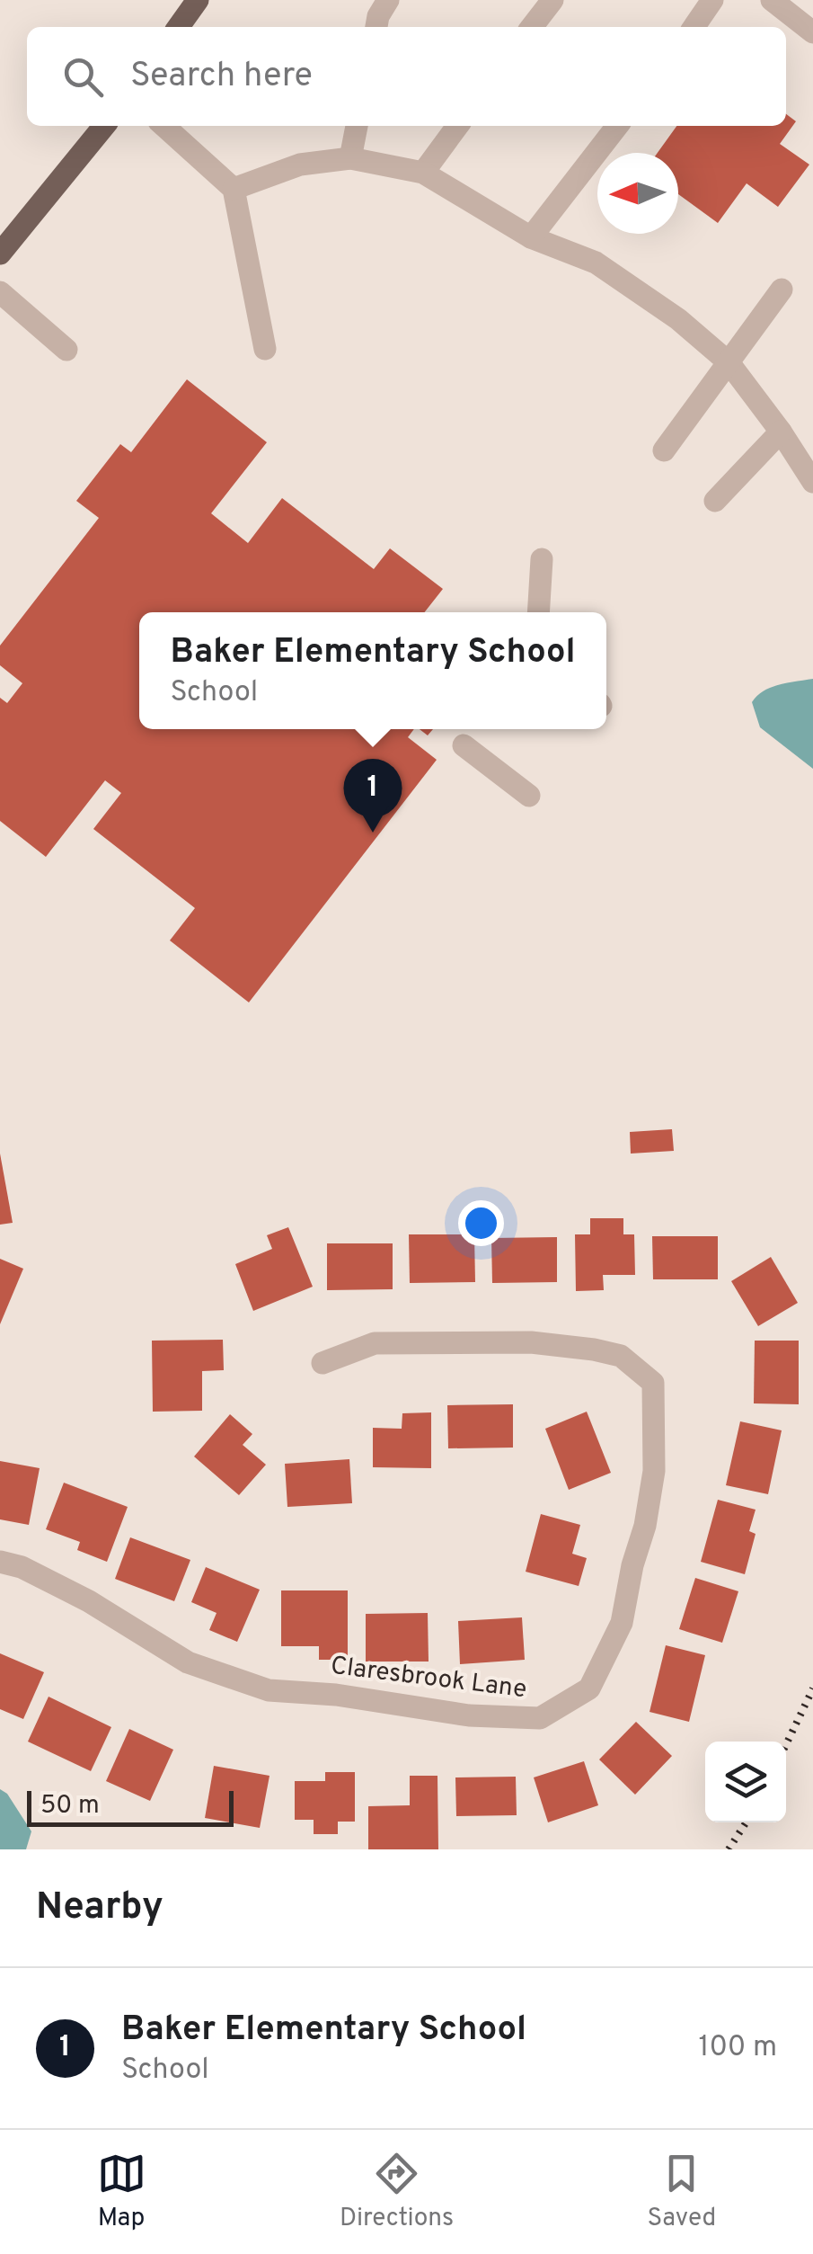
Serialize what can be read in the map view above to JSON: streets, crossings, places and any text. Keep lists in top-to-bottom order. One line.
{"streets":{"street":["Claresbrook Lane"]},"scale_bar":"50 m","north":"left","page":{"search":"Search here","popup":["Baker Elementary School","School"],"pins":"1","scale":"50 m","heading":"Nearby","list":[{"mark":"1","name":"Baker Elementary School","note":"School","value":"100 m"}],"nav":["Map","Directions","Saved"]}}
